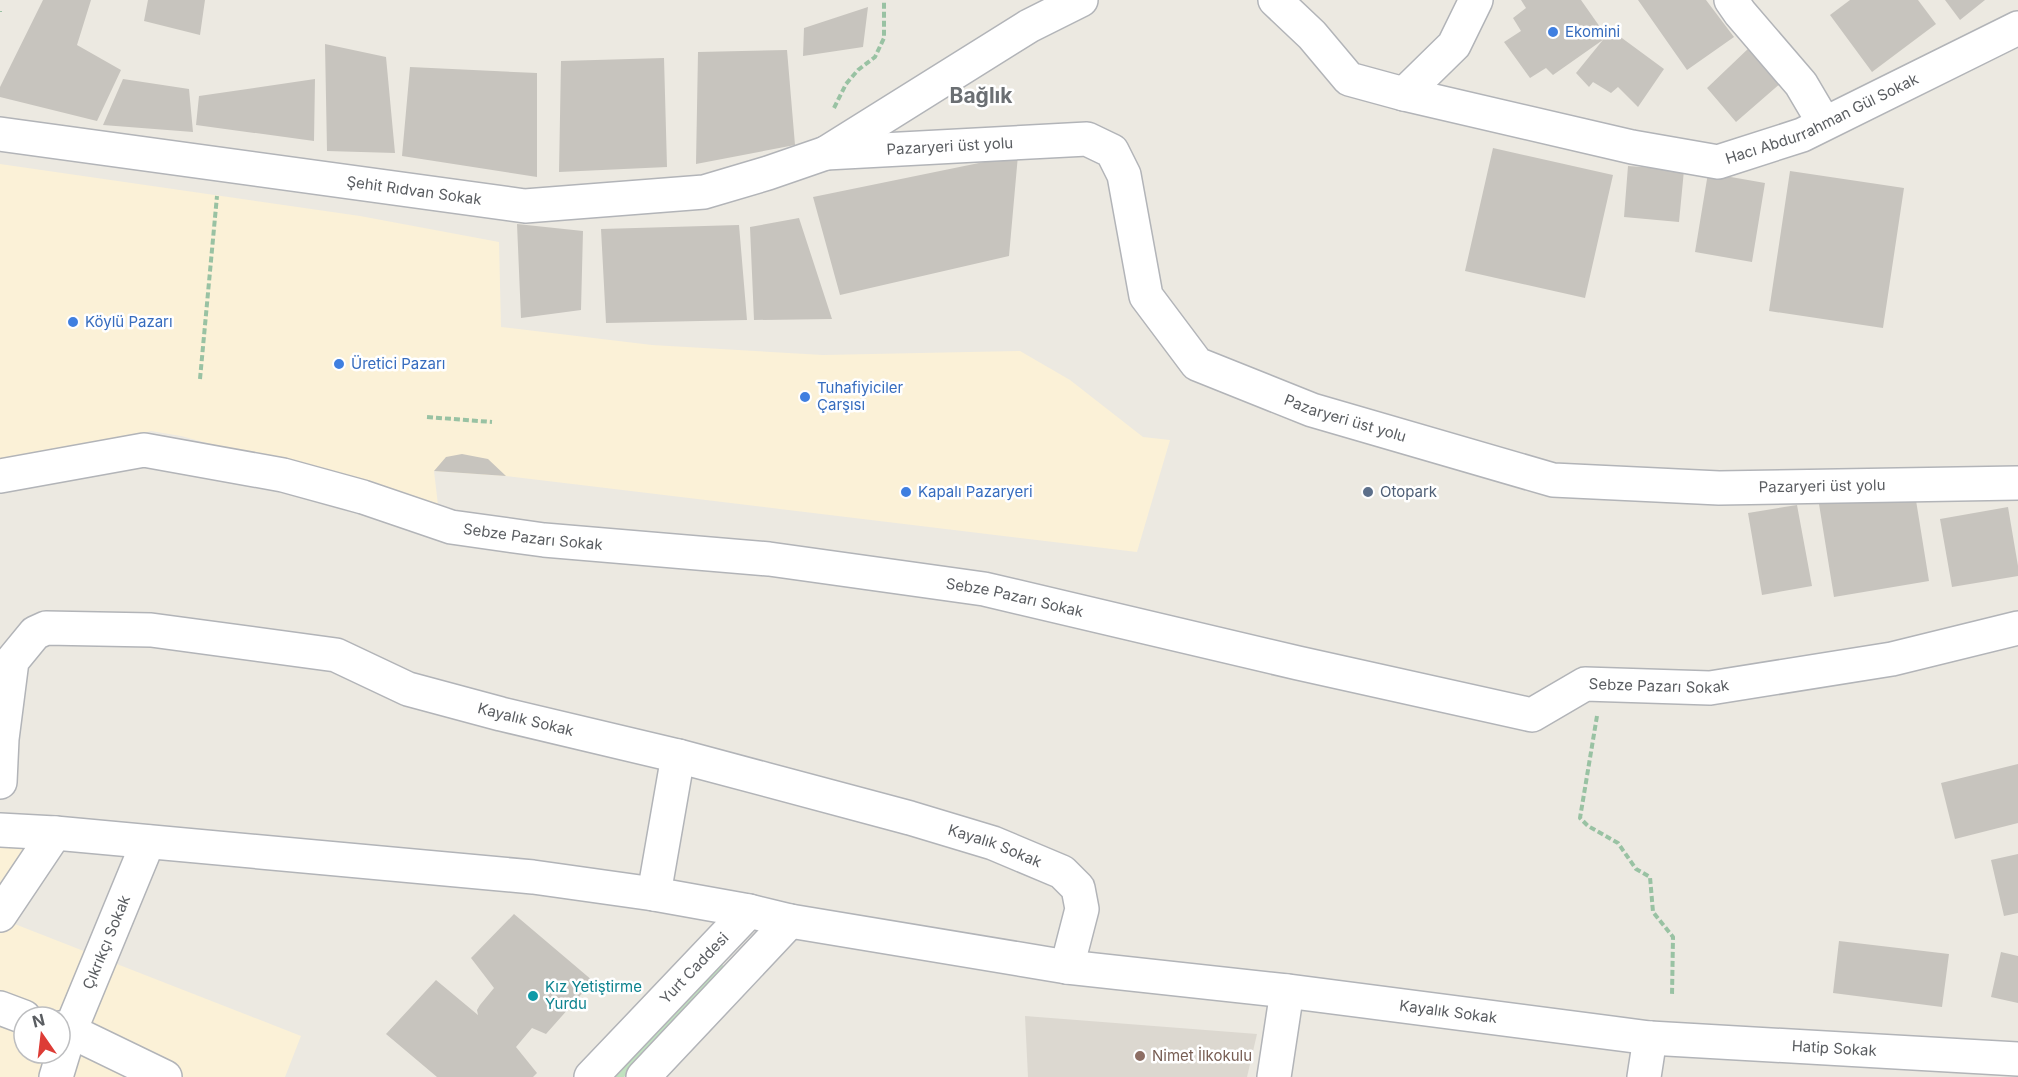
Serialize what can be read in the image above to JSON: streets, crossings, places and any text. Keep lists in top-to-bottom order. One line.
{"streets":{"street":["Hacı Abdurrahman Gül Sokak","Pazaryeri üst yolu","Şehit Rıdvan Sokak","Sebze Pazarı Sokak","Kayalık Sokak","Çıkrıkçı Sokak","Yurt Caddesi","Hatip Sokak"]},"crossings":[["Pazaryeri üst yolu","Şehit Rıdvan Sokak"],["Kayalık Sokak","Çıkrıkçı Sokak"],["Kayalık Sokak","Yurt Caddesi"],["Kayalık Sokak","Hatip Sokak"]],"districts":["Bağlık"],"places":["Ekomini","Köylü Pazarı","Üretici Pazarı","Tuhafiyiciler Çarşısı","Kapalı Pazaryeri","Otopark","Kız Yetiştirme Yurdu","Nimet İlkokulu"],"north":"top"}
